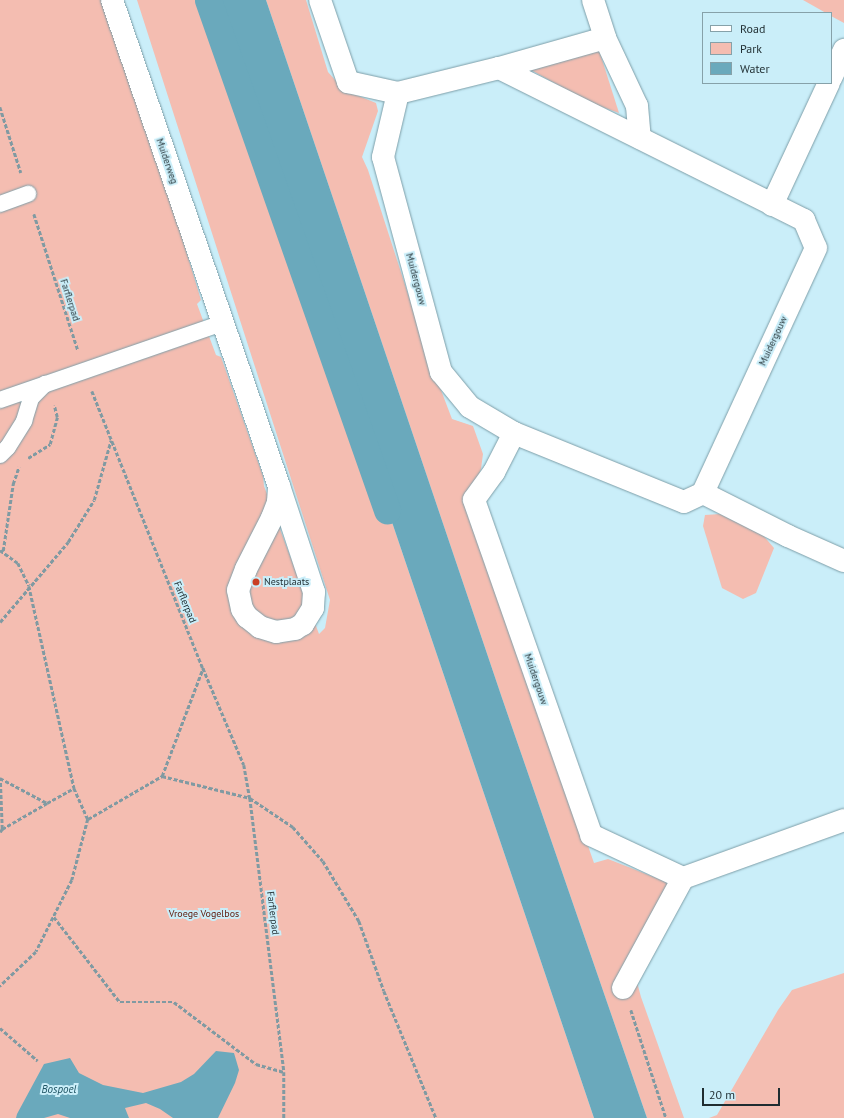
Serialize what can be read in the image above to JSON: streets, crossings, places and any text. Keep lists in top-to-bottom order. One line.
{"streets":{"street":["Muiderweg","Muidergouw"],"path":["Farflerpad"]},"water":["Bospoel"],"parks":["Vroege Vogelbos"],"places":["Nestplaats"],"legend":["Road","Park","Water"],"scale_bar":"20 m"}
